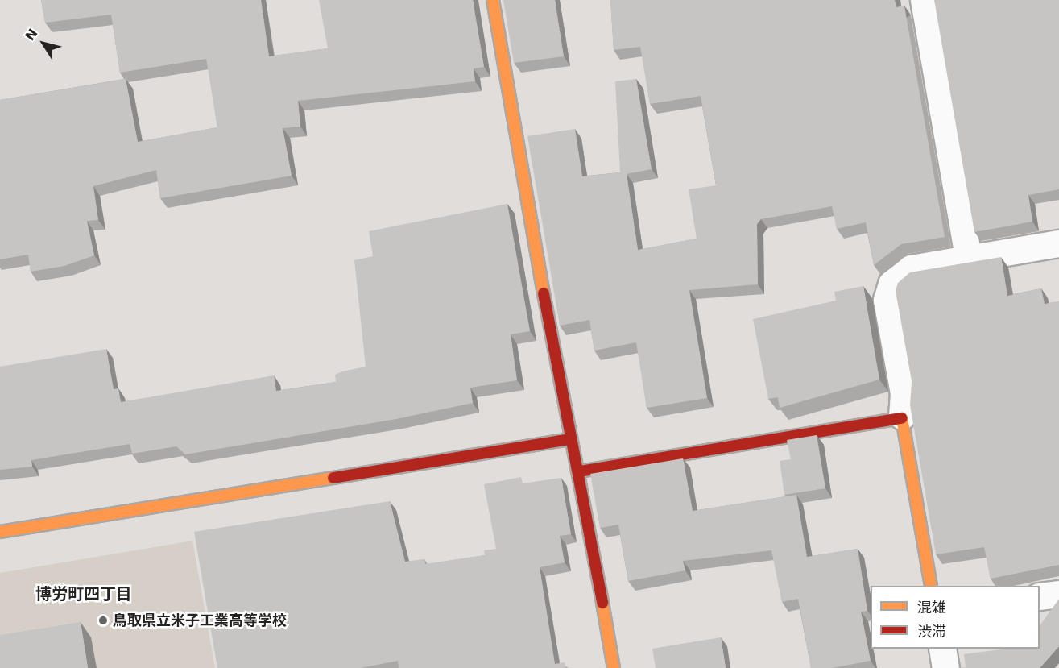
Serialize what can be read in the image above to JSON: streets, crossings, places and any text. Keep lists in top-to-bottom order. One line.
{"districts":["博労町四丁目"],"places":["鳥取県立米子工業高等学校"],"legend":["混雑","渋滞"],"north":"top left"}
